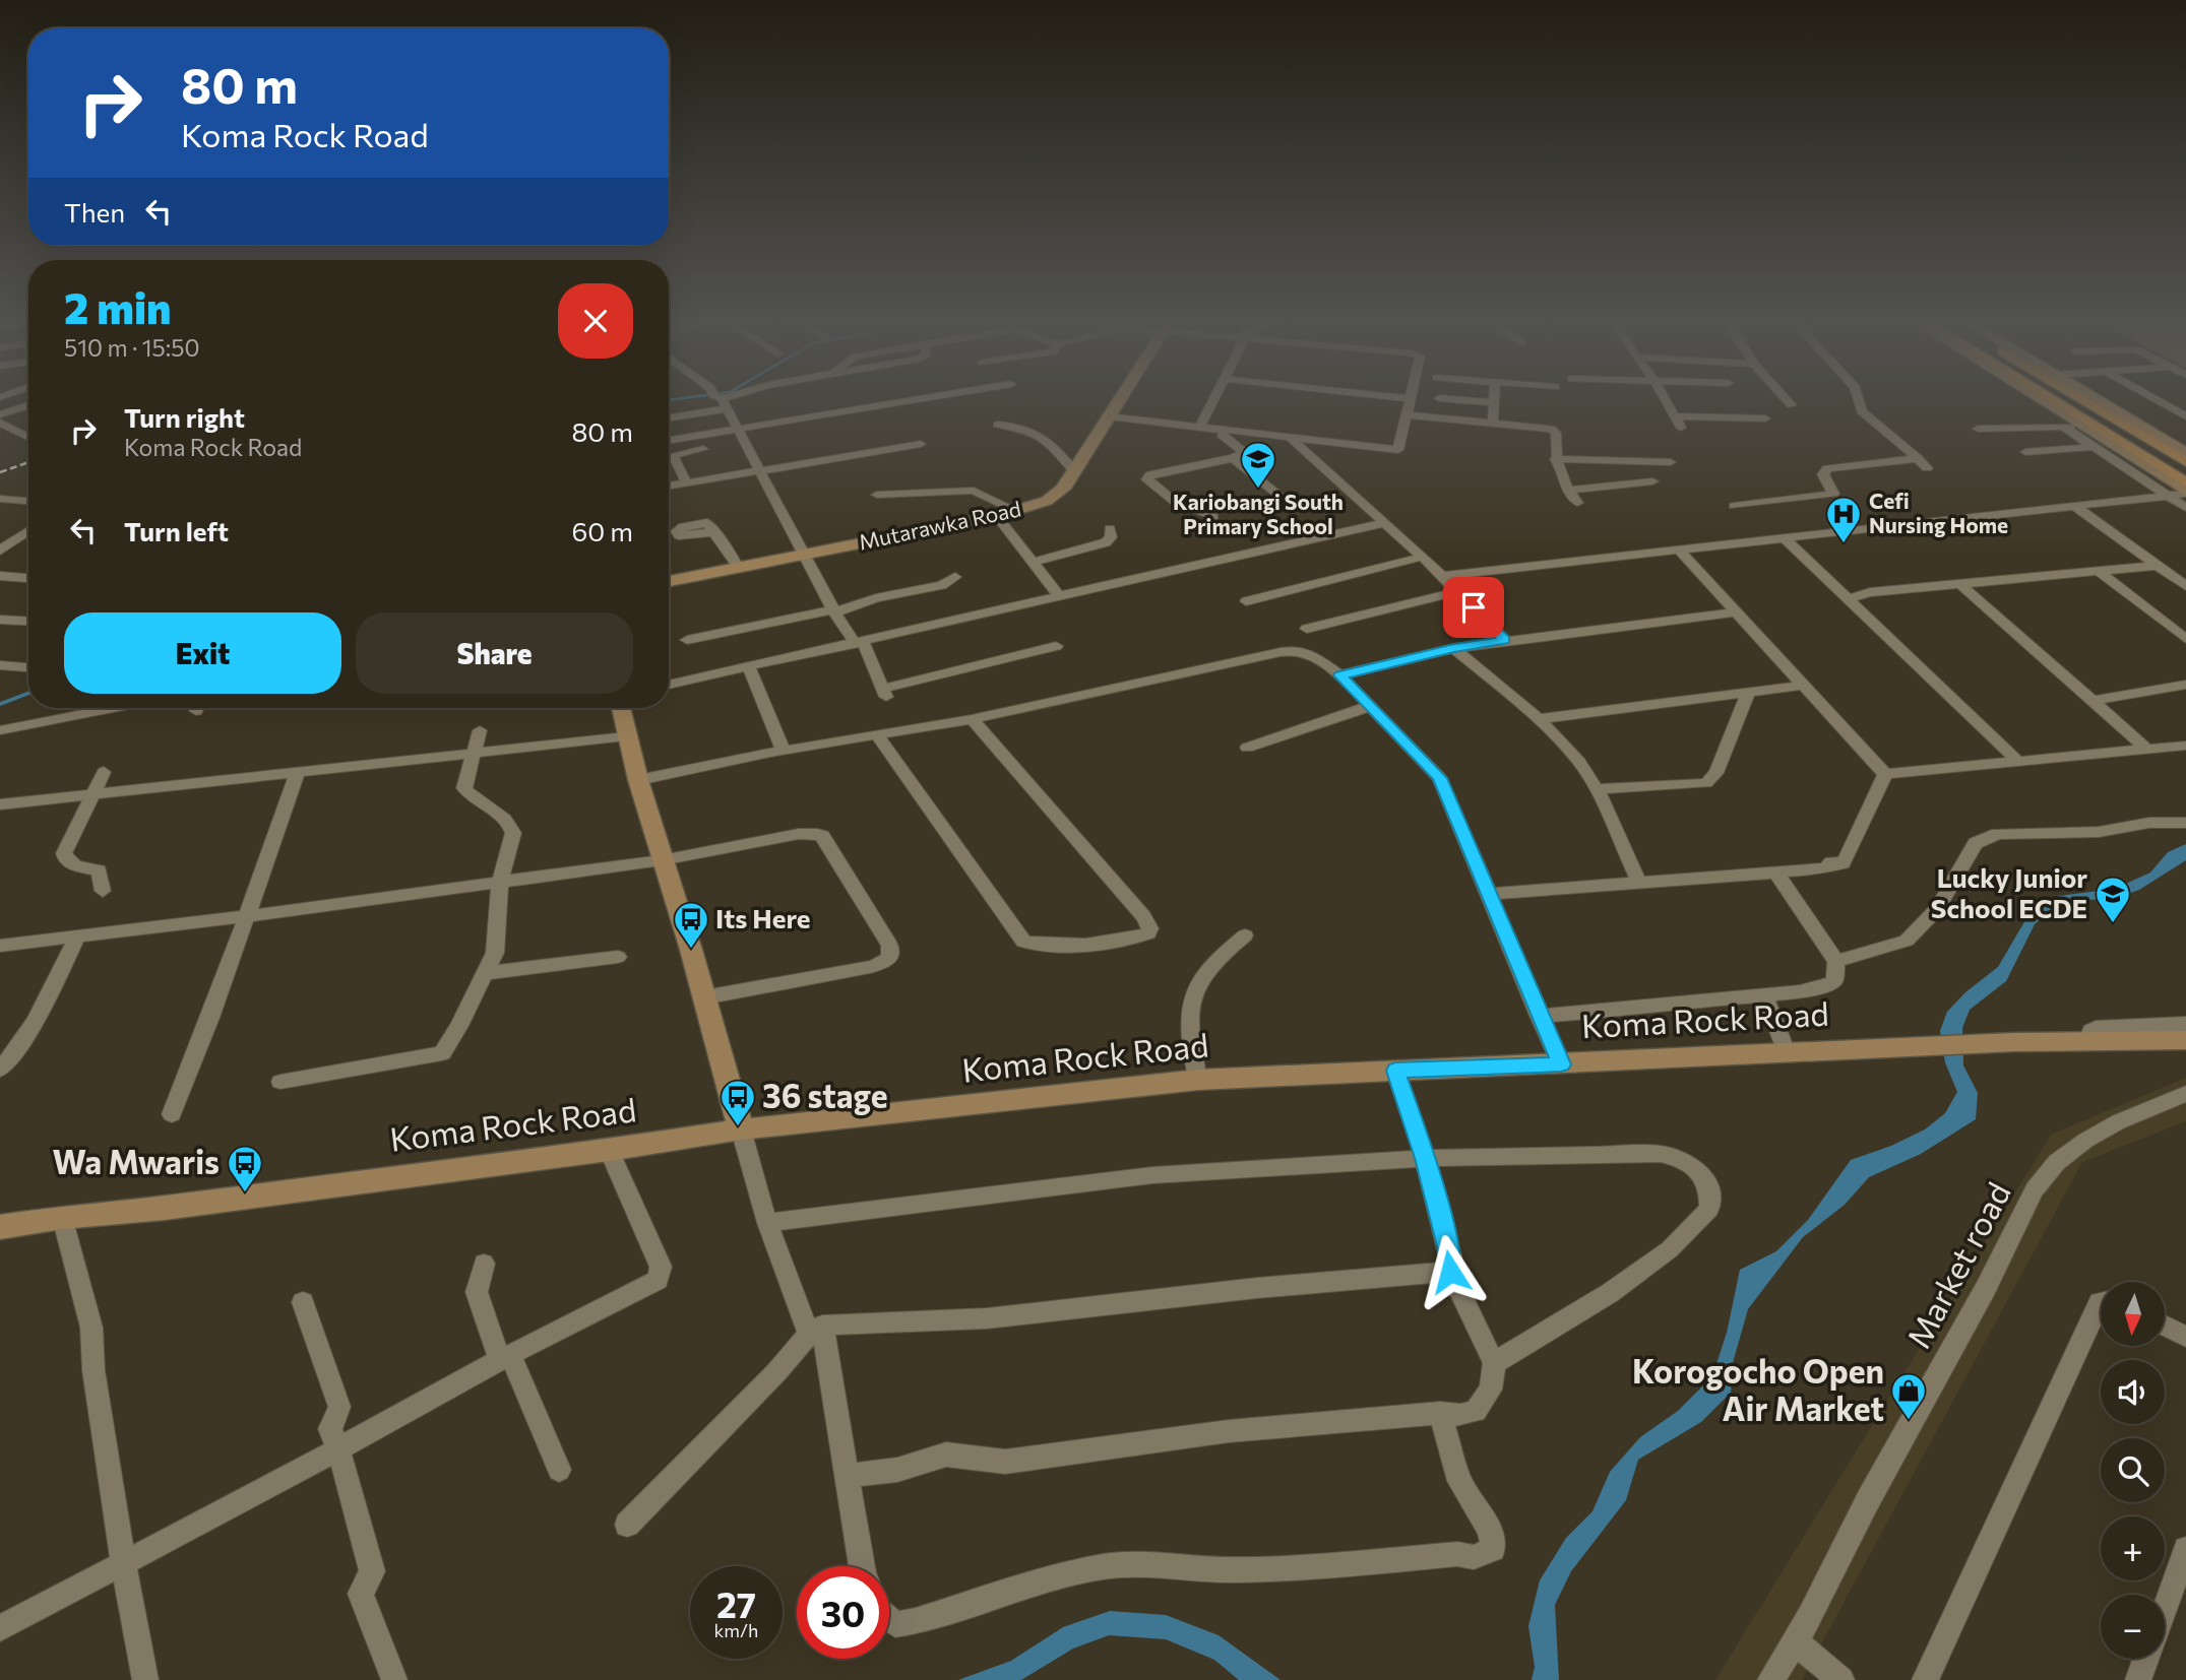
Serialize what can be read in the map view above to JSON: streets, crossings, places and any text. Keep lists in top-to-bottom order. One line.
{"streets":{"main road":["Mutarawka Road","Koma Rock Road"],"street":["Market road"]},"places":{"school or university":["Kariobangi South Primary School","Lucky Junior School ECDE"],"hospital":["Cefi Nursing Home"],"bus stop":["Its Here","36 stage","Wa Mwaris"],"shop":["Korogocho Open Air Market"]},"north":"bottom","page":{"turn":["80 m","Koma Rock Road"],"then":"Then","heading":["2 min","510 m · 15:50"],"list":[{"name":"Turn right","note":"Koma Rock Road","value":"80 m"},{"name":"Turn left","value":"60 m"}],"buttons":["Exit","Share"],"map_buttons":["+","−"],"speed":"27 km/h","limit":"30"}}
